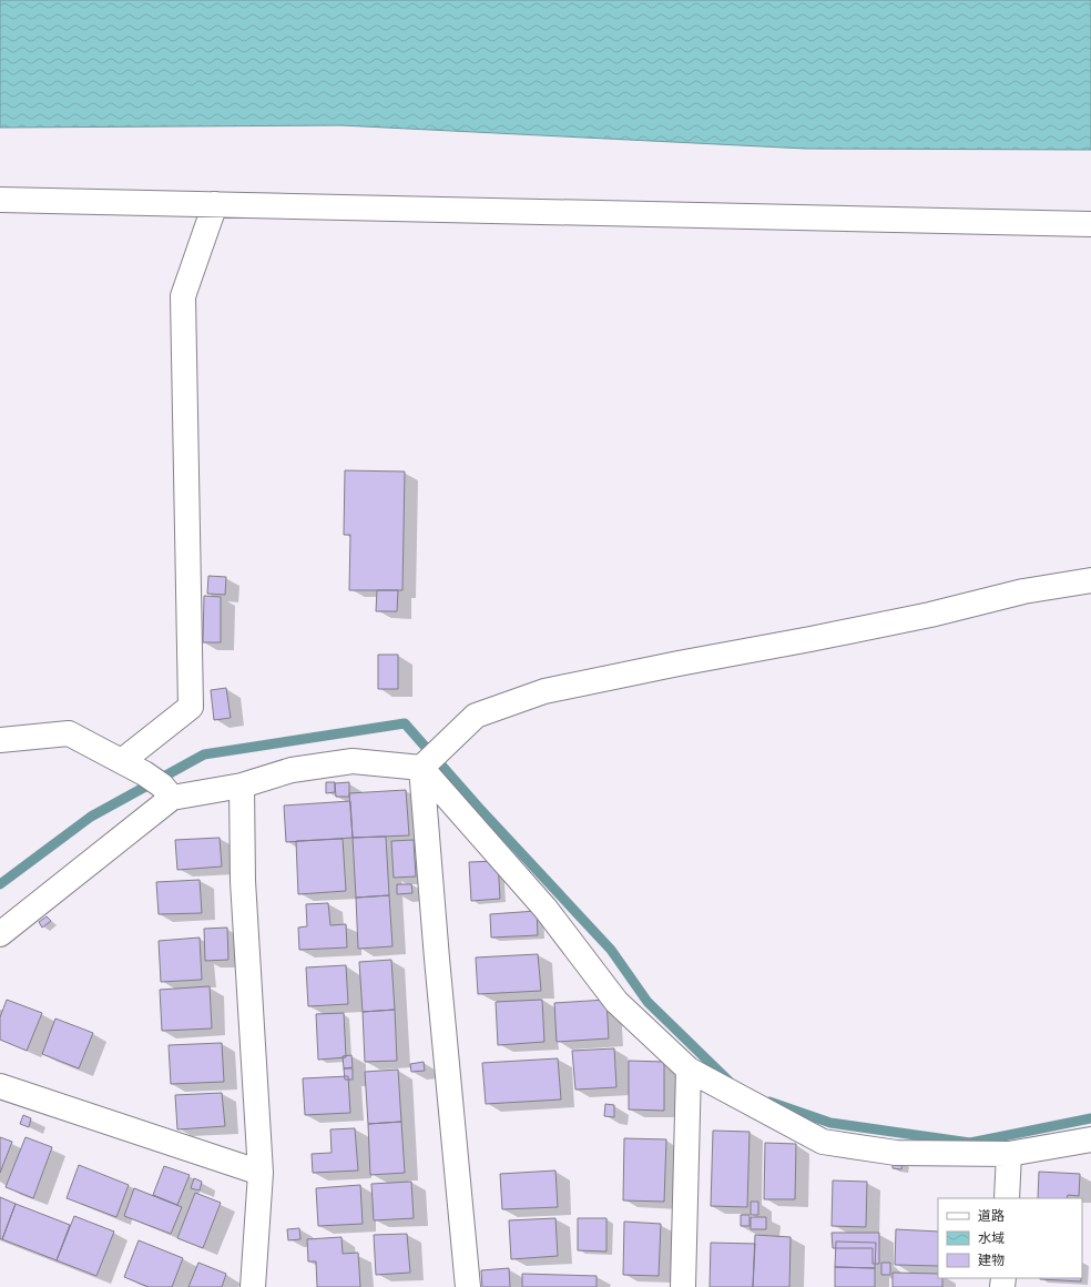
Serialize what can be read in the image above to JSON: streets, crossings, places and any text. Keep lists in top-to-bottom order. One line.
{"legend":["道路","水域","建物"]}
